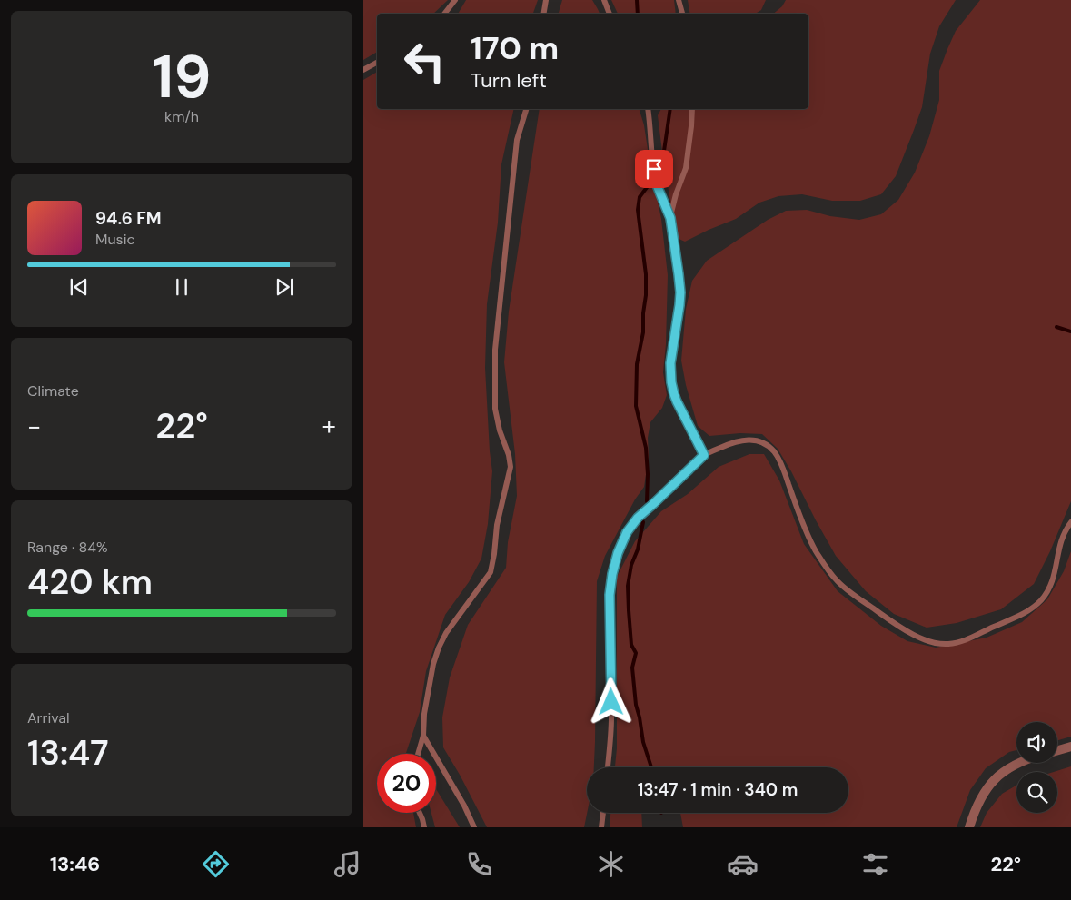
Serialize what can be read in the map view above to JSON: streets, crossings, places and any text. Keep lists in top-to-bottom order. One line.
{"page":{"tile":[["19","km/h"],"Climate",["Range · 84%","420 km"],["Arrival","13:47"]],"turn":["170 m","Turn left"],"song":["94.6 FM","Music"],"heat":["−","22°","+"],"limit":"20","trip":"13:47 · 1 min · 340 m","tabs":["13:46","22°"]}}
